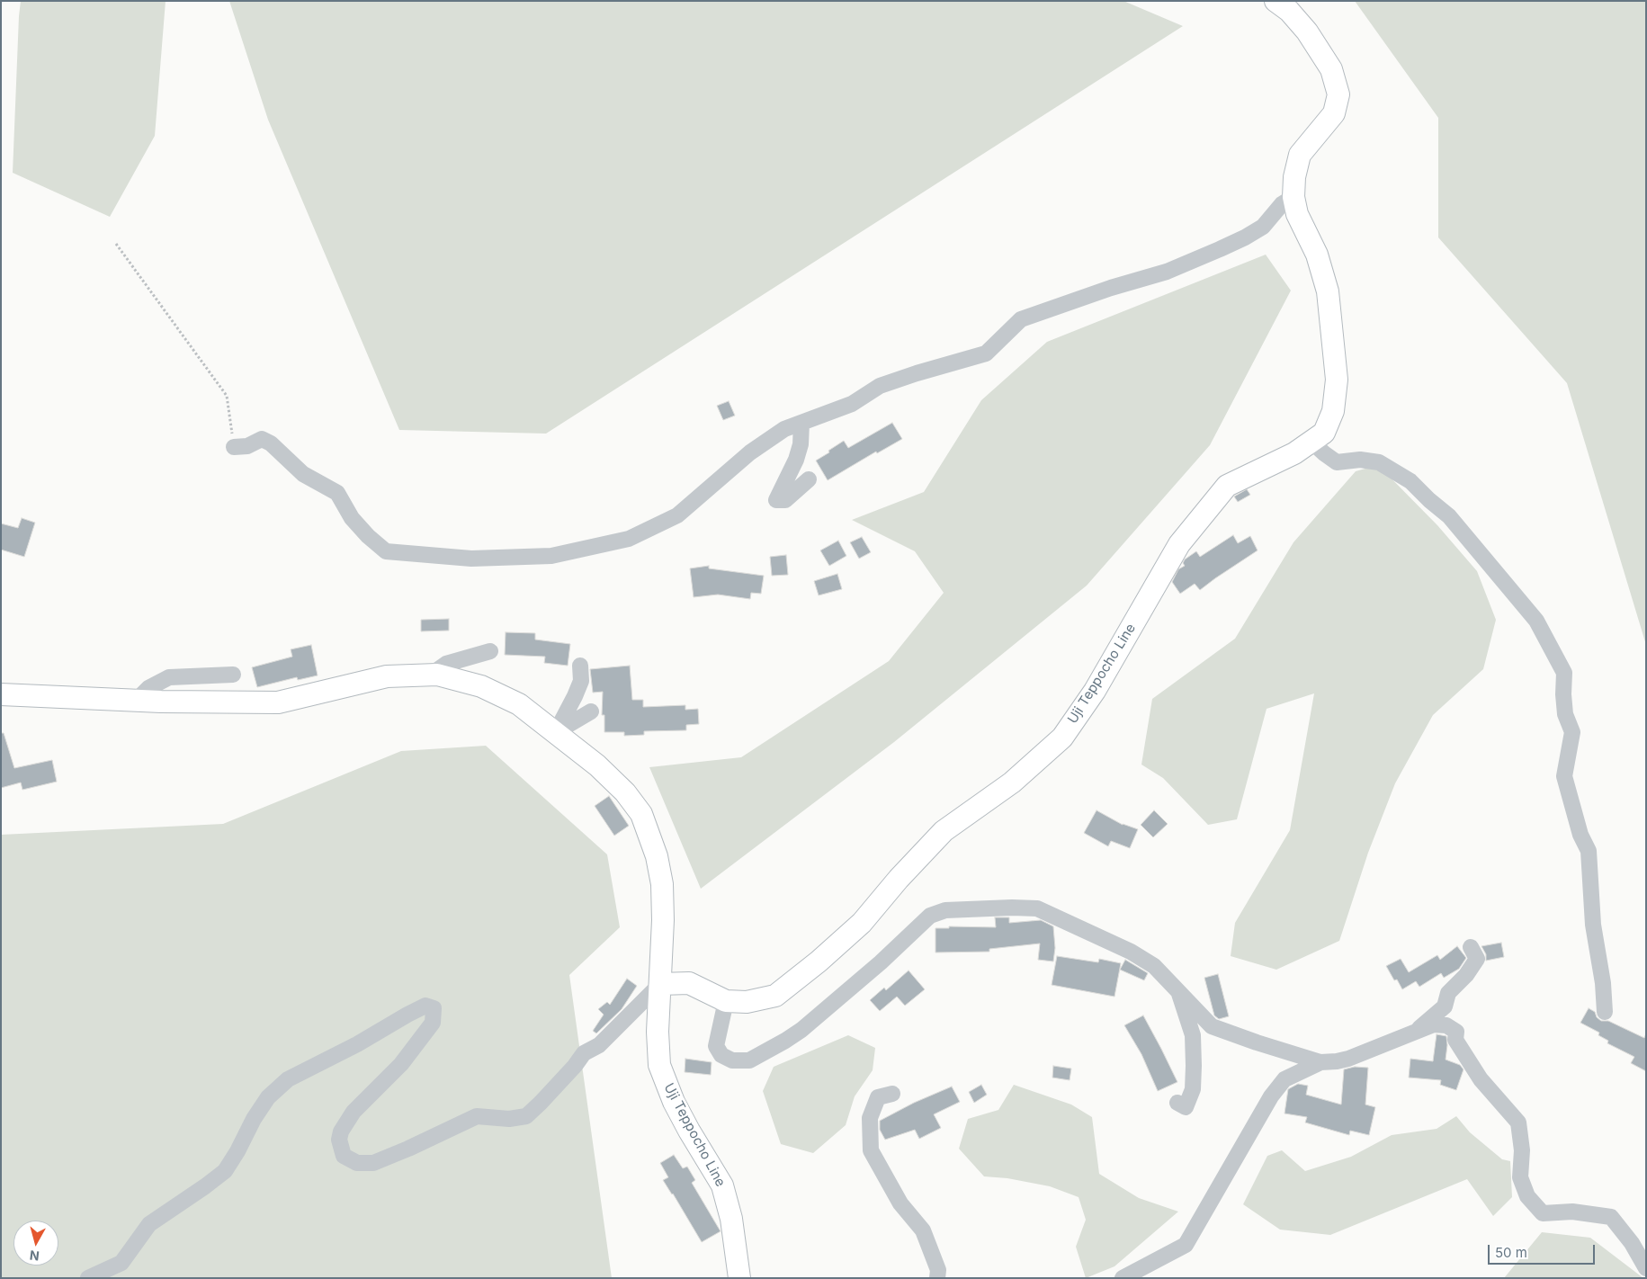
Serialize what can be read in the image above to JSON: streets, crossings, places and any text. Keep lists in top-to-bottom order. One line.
{"streets":{"main road":["Uji Teppocho Line"]},"scale_bar":"50 m","north":"bottom"}
